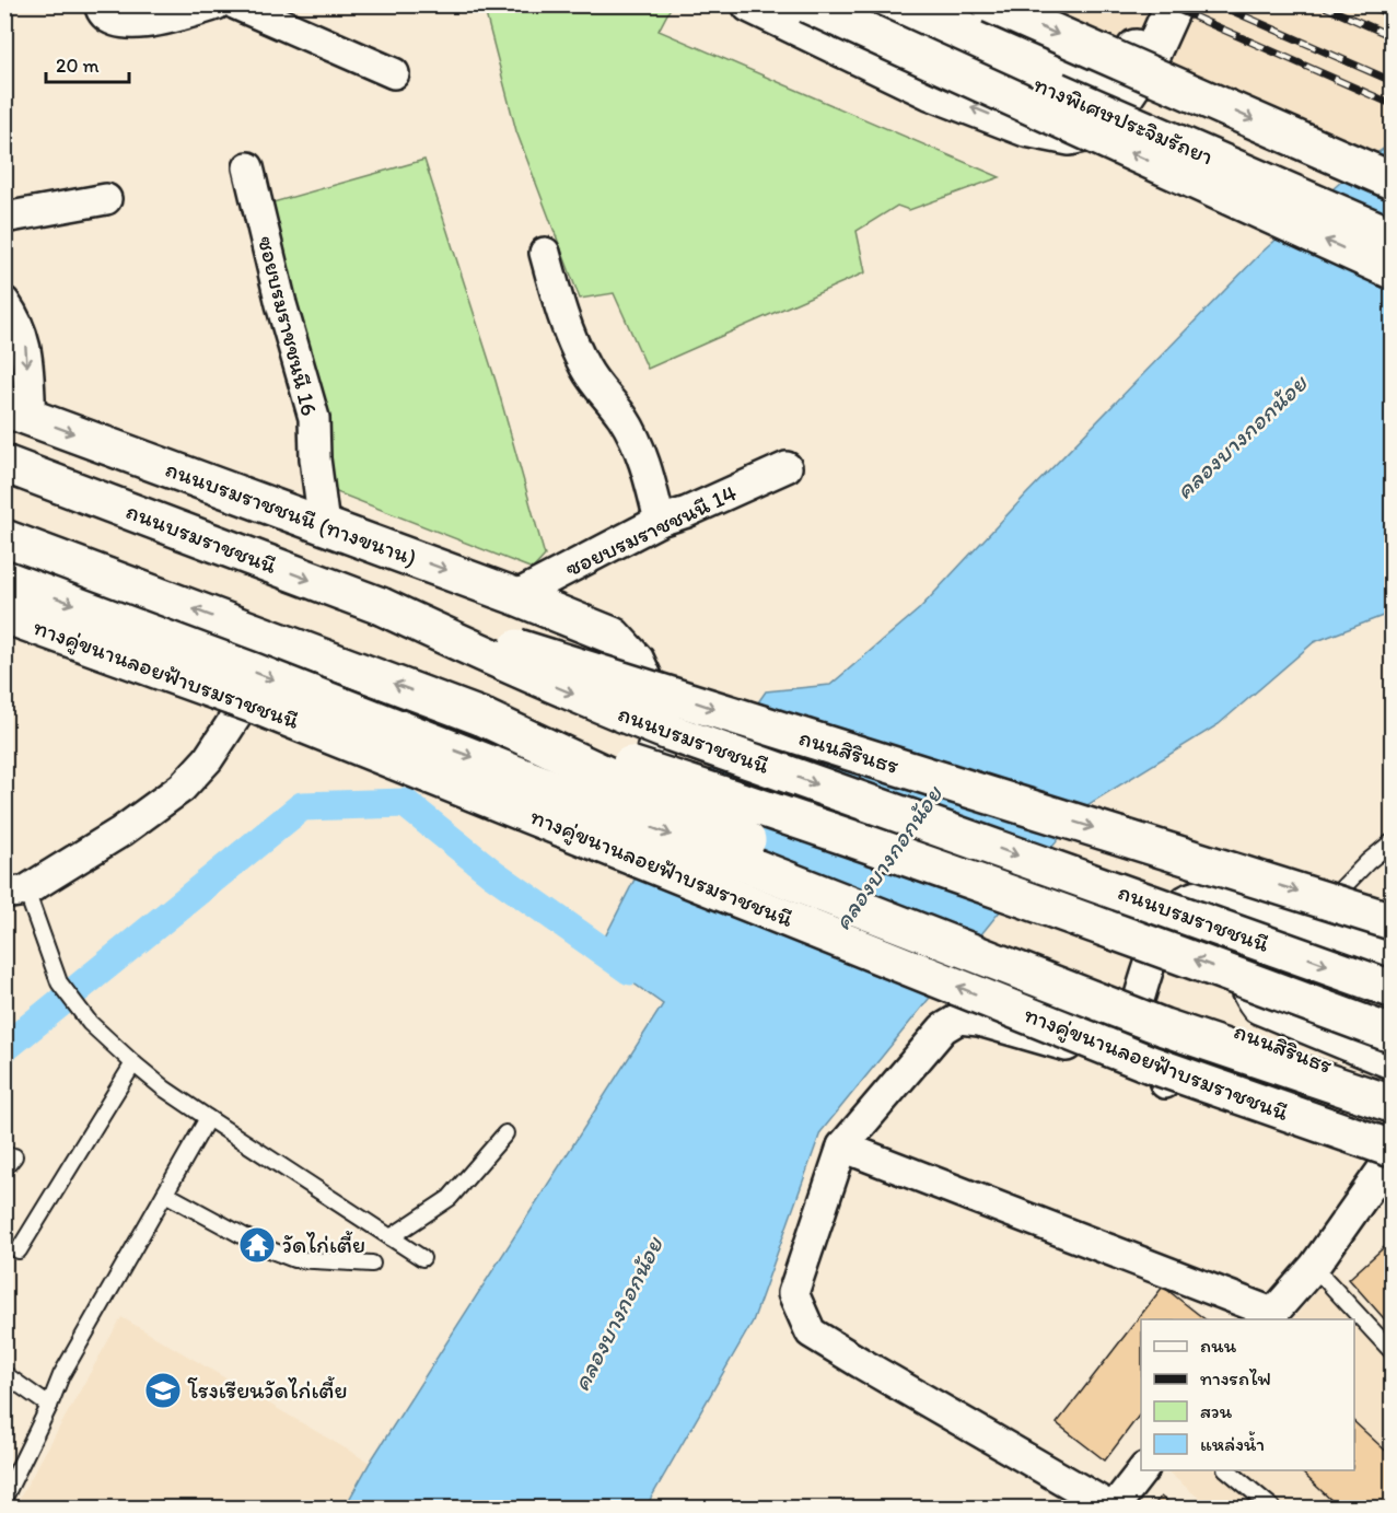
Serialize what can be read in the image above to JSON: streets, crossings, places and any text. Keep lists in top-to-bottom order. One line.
{"streets":{"main road":["ทางพิเศษประจิมรัถยา","ถนนบรมราชชนนี (ทางขนาน)","ถนนบรมราชชนนี","ทางคู่ขนานลอยฟ้าบรมราชชนนี","ถนนสิรินธร"],"street":["ซอยบรมราชชนนี 16","ซอยบรมราชชนนี 14"]},"crossings":[["ซอยบรมราชชนนี 16","ถนนบรมราชชนนี (ทางขนาน)"],["ถนนบรมราชชนนี (ทางขนาน)","ซอยบรมราชชนนี 14"],["ถนนบรมราชชนนี","ถนนสิรินธร"]],"water":["คลองบางกอกน้อย"],"places":{"temple":["วัดไก่เตี้ย"],"school or university":["โรงเรียนวัดไก่เตี้ย"]},"legend":["ถนน","ทางรถไฟ","สวน","แหล่งน้ำ"],"scale_bar":"20 m"}
